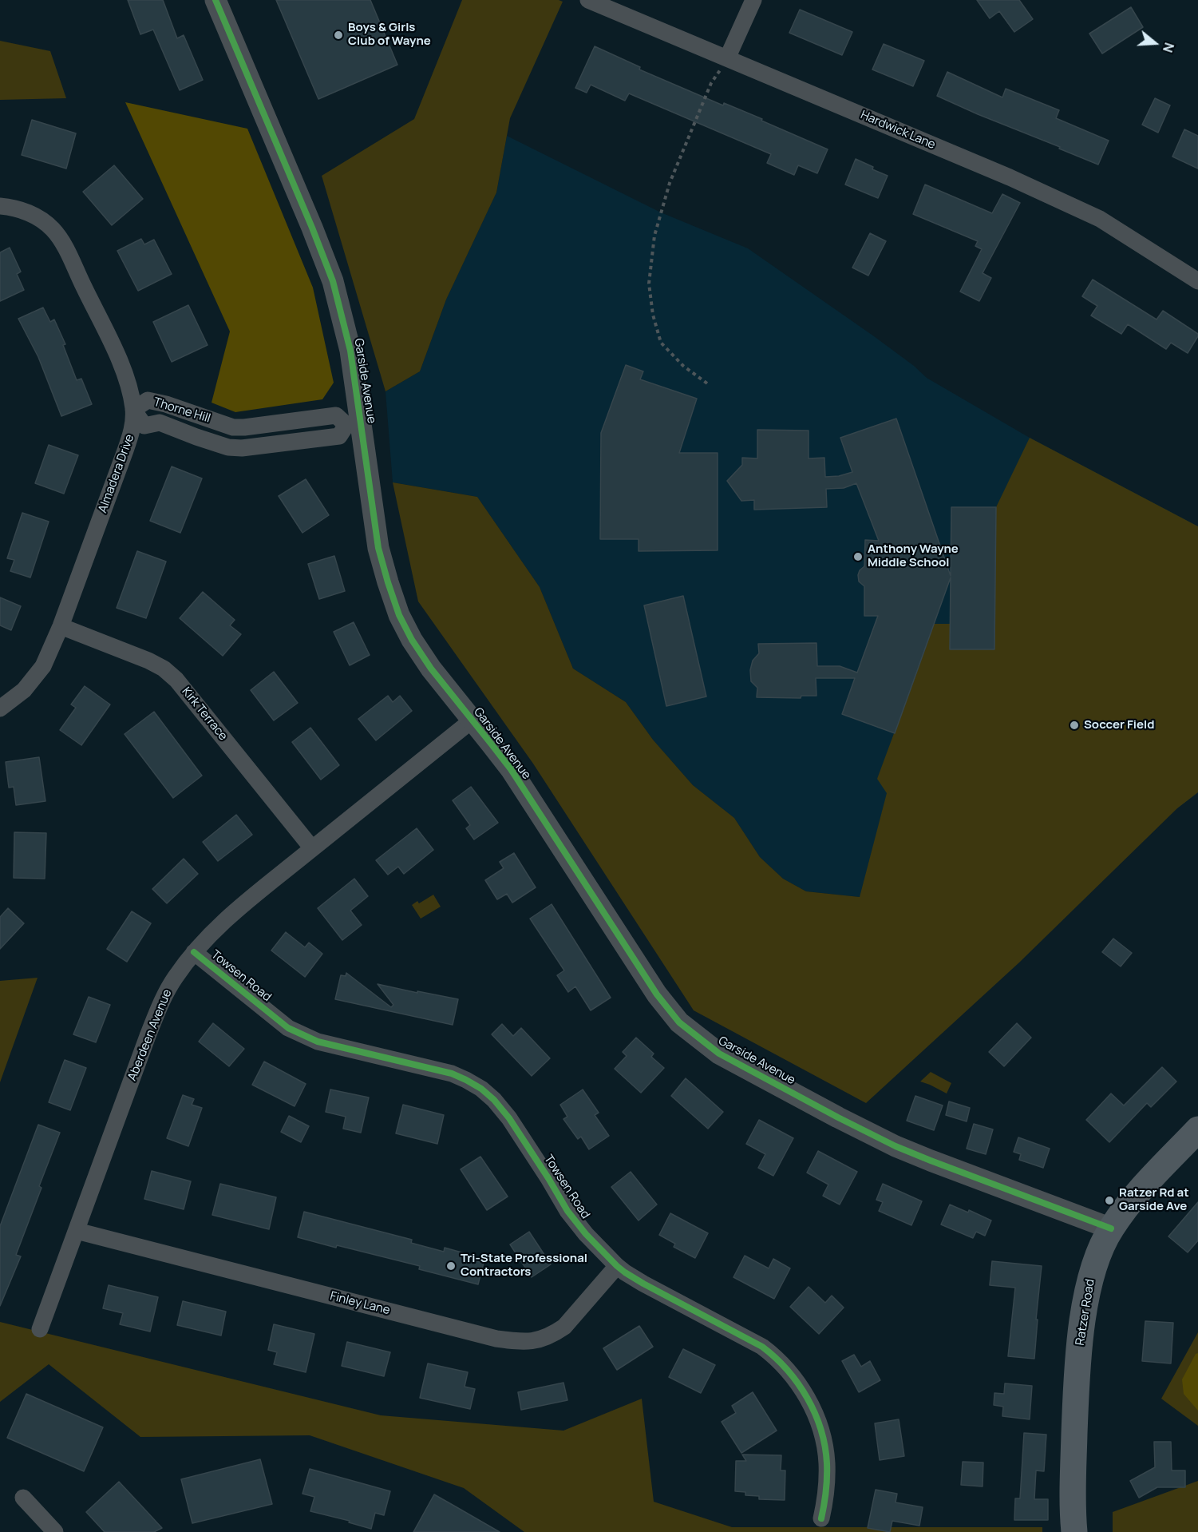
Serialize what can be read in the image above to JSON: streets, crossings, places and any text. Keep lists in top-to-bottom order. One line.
{"streets":{"main road":["Ratzer Road"],"street":["Hardwick Lane","Garside Avenue","Thorne Hill","Almadera Drive","Kirk Terrace","Towsen Road","Aberdeen Avenue","Finley Lane"]},"crossings":[["Garside Avenue","Thorne Hill"],["Garside Avenue","Aberdeen Avenue"],["Garside Avenue","Ratzer Road"],["Thorne Hill","Almadera Drive"],["Almadera Drive","Kirk Terrace"],["Kirk Terrace","Aberdeen Avenue"],["Towsen Road","Aberdeen Avenue"],["Towsen Road","Finley Lane"],["Aberdeen Avenue","Finley Lane"]],"places":["Boys & Girls Club of Wayne","Anthony Wayne Middle School","Soccer Field","Ratzer Rd at Garside Ave","Tri-State Professional Contractors"],"north":"right"}
